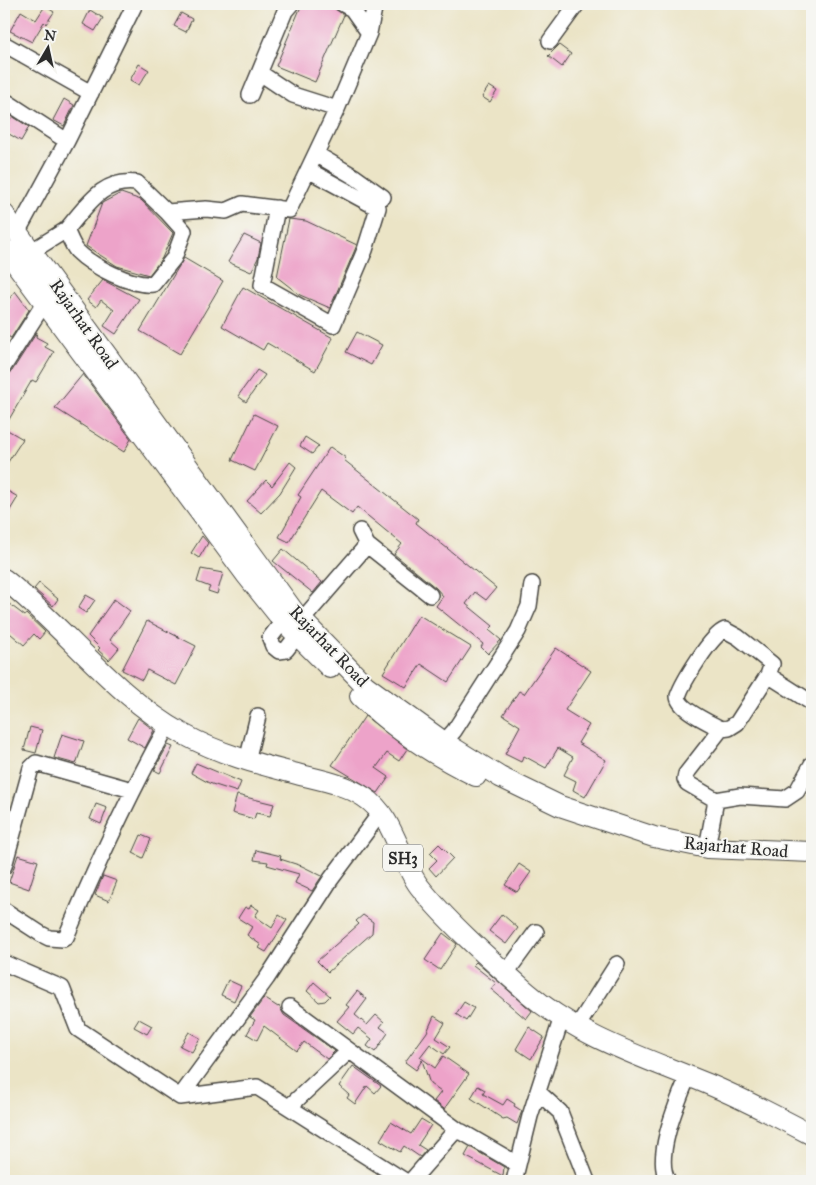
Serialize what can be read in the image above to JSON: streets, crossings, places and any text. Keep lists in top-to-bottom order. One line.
{"streets":{"main road":["Rajarhat Road","SH3"]},"north":"top"}
